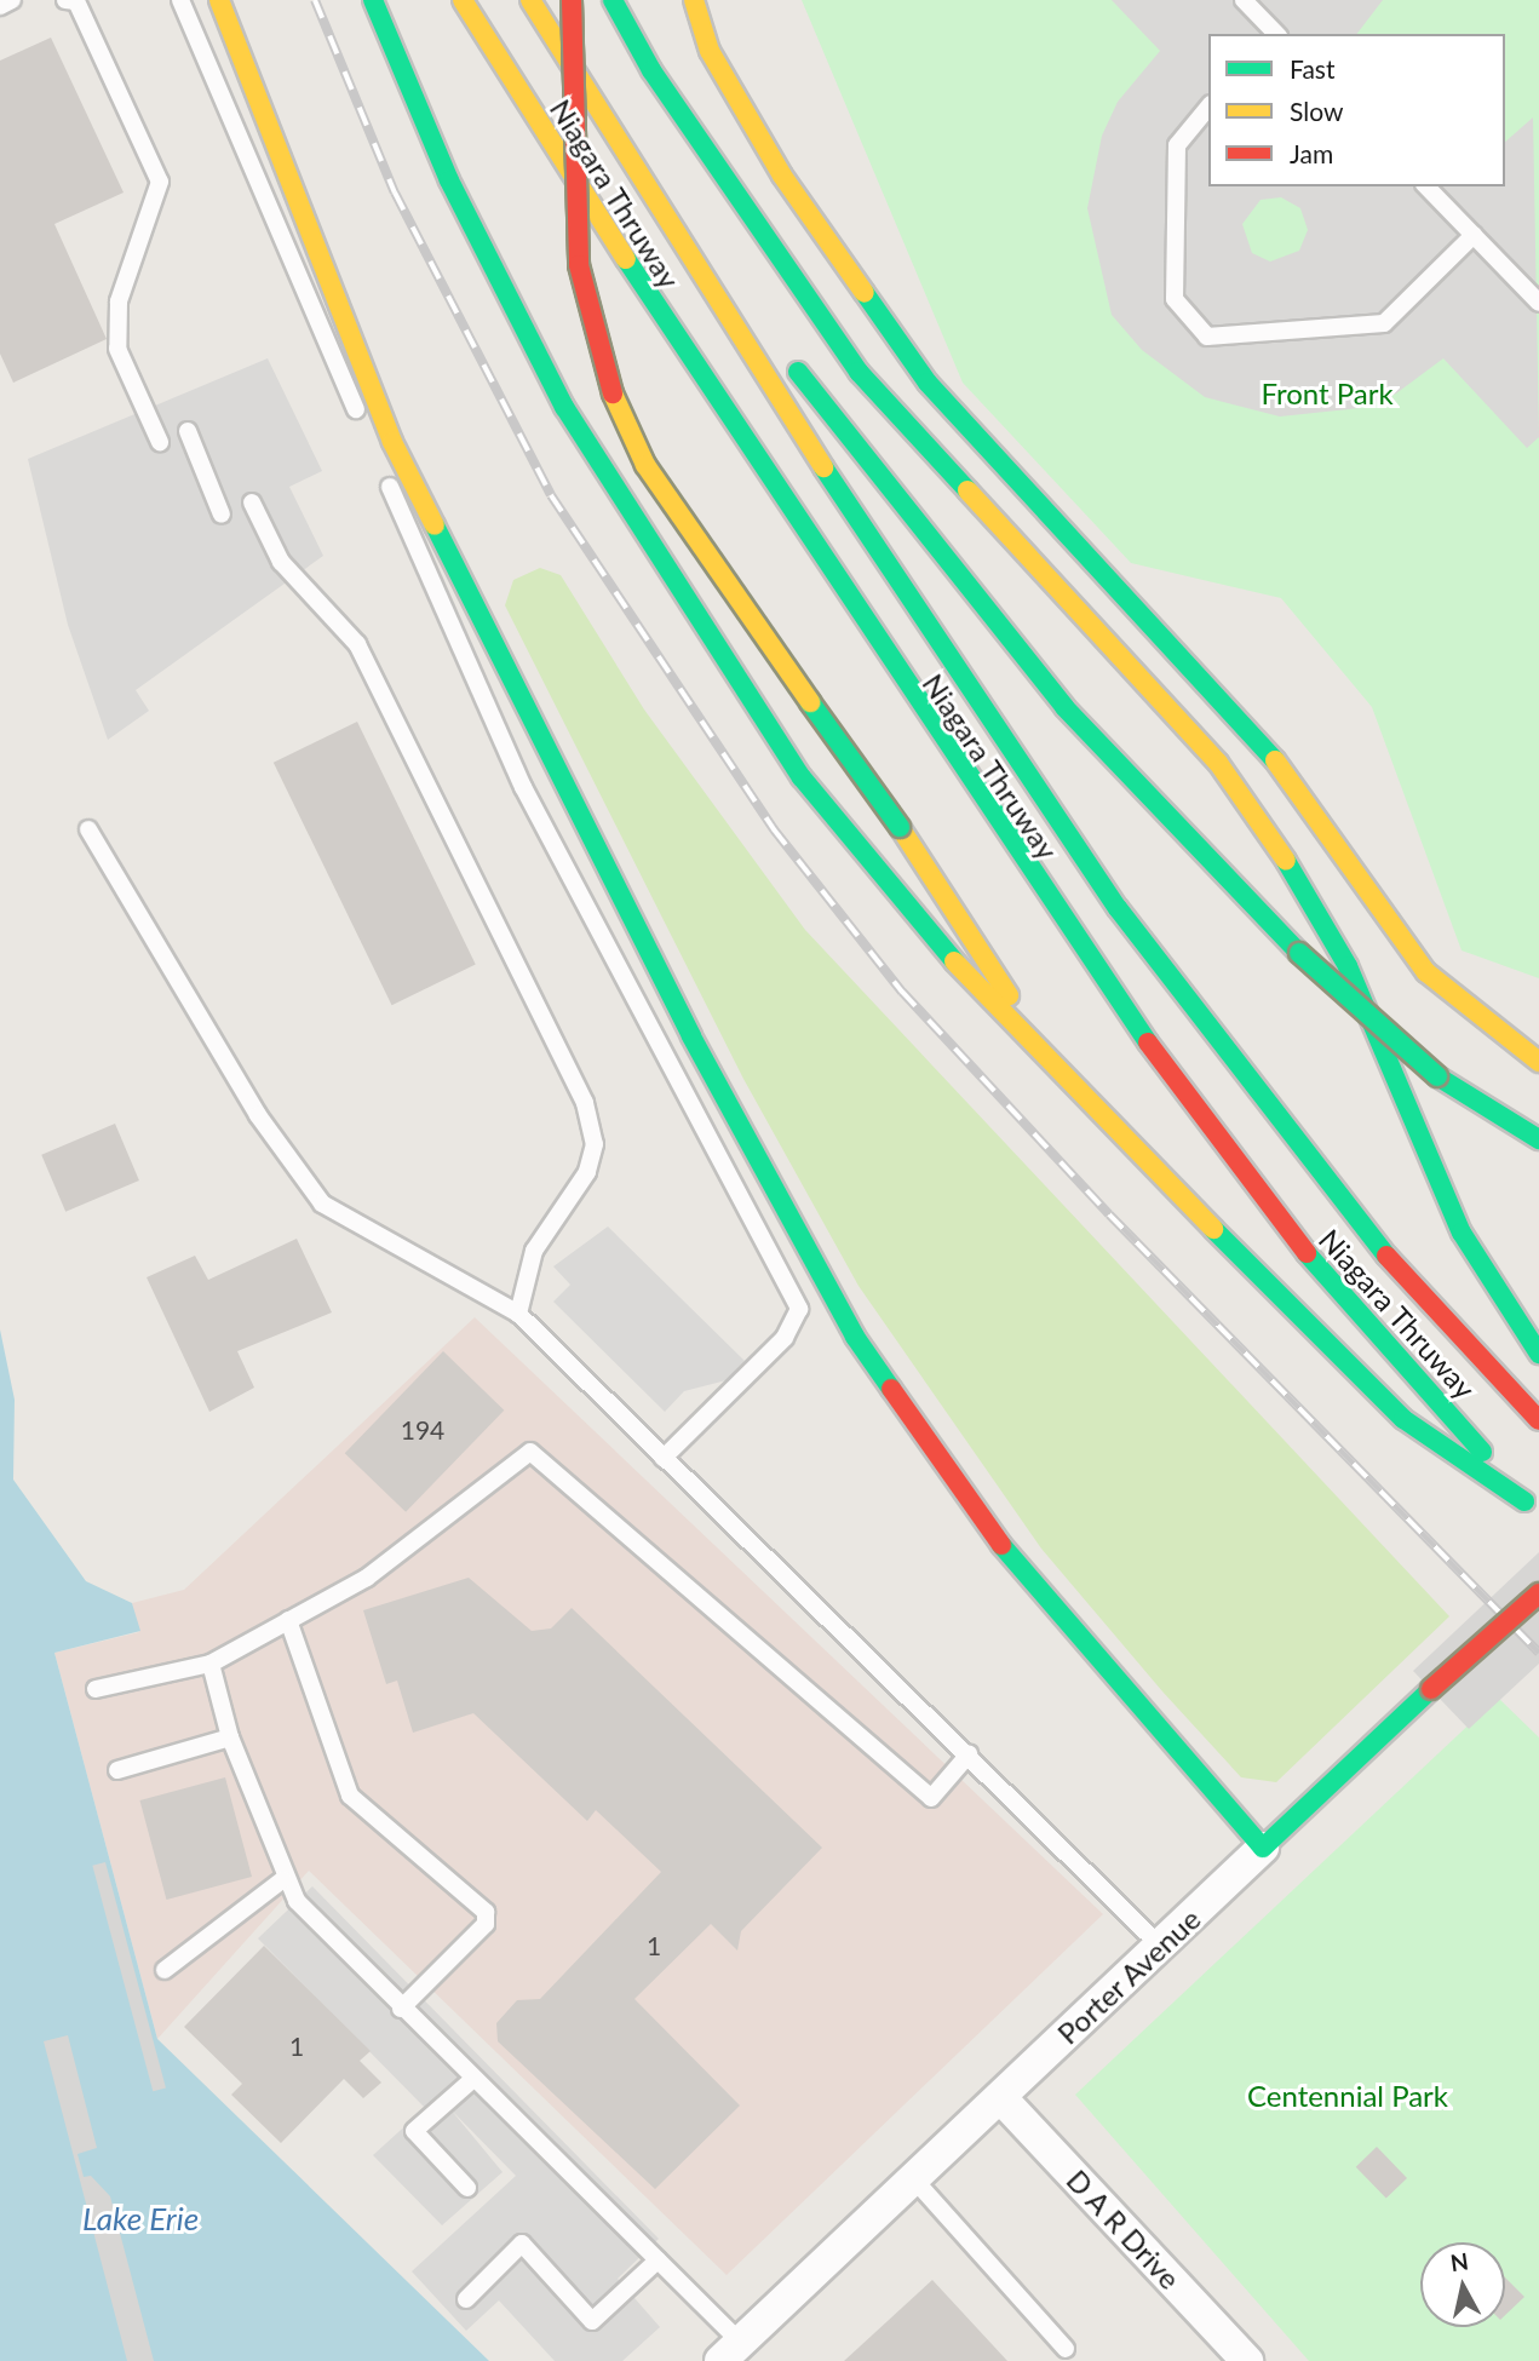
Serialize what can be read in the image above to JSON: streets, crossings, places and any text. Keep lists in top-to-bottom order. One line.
{"streets":{"main road":["Niagara Thruway","Porter Avenue"],"street":["D A R Drive"]},"crossings":[["Porter Avenue","D A R Drive"]],"water":["Lake Erie"],"parks":["Front Park","Centennial Park"],"house_numbers":["194","1","1"],"legend":["Fast","Slow","Jam"],"north":"top"}
